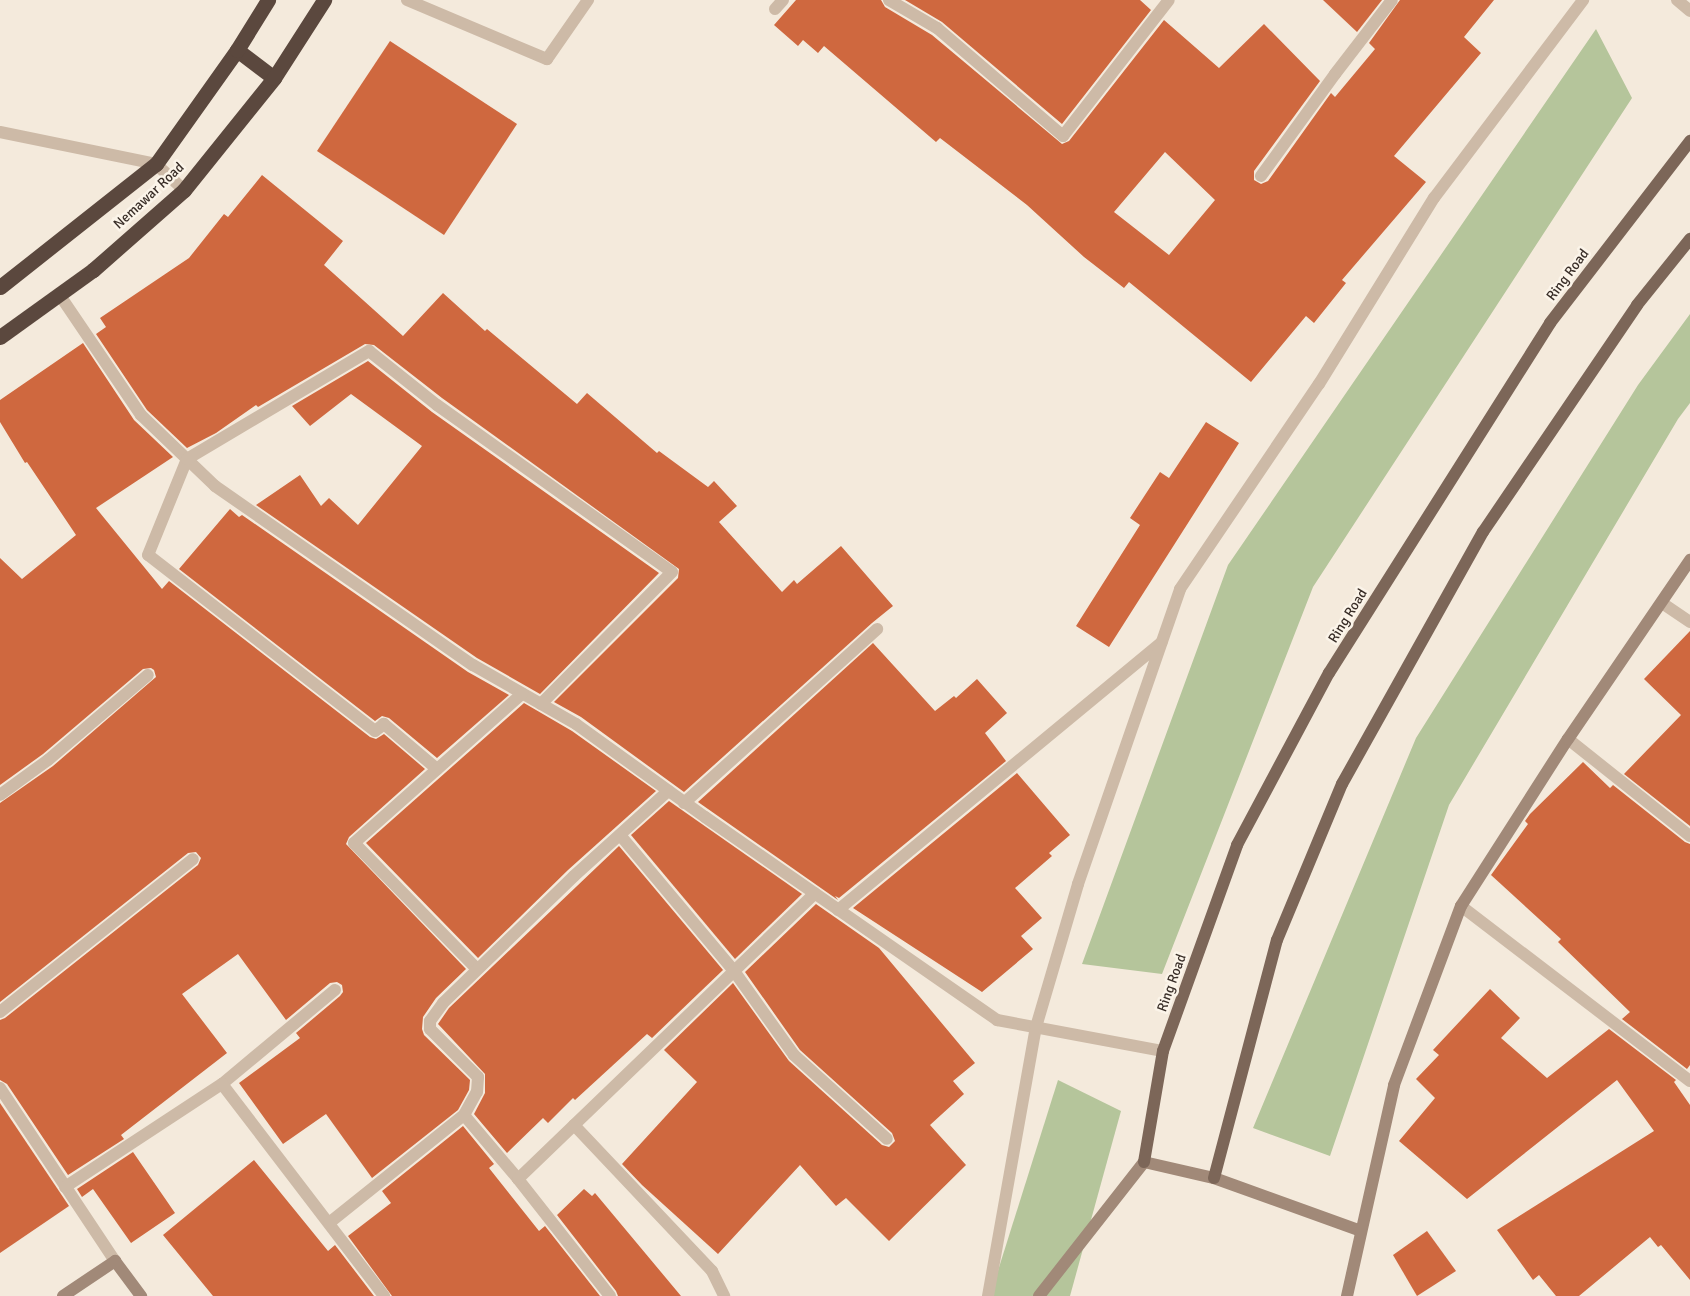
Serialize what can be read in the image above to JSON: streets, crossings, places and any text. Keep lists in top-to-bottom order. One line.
{"streets":{"highway":["Nemawar Road"],"main road":["Ring Road"]}}
